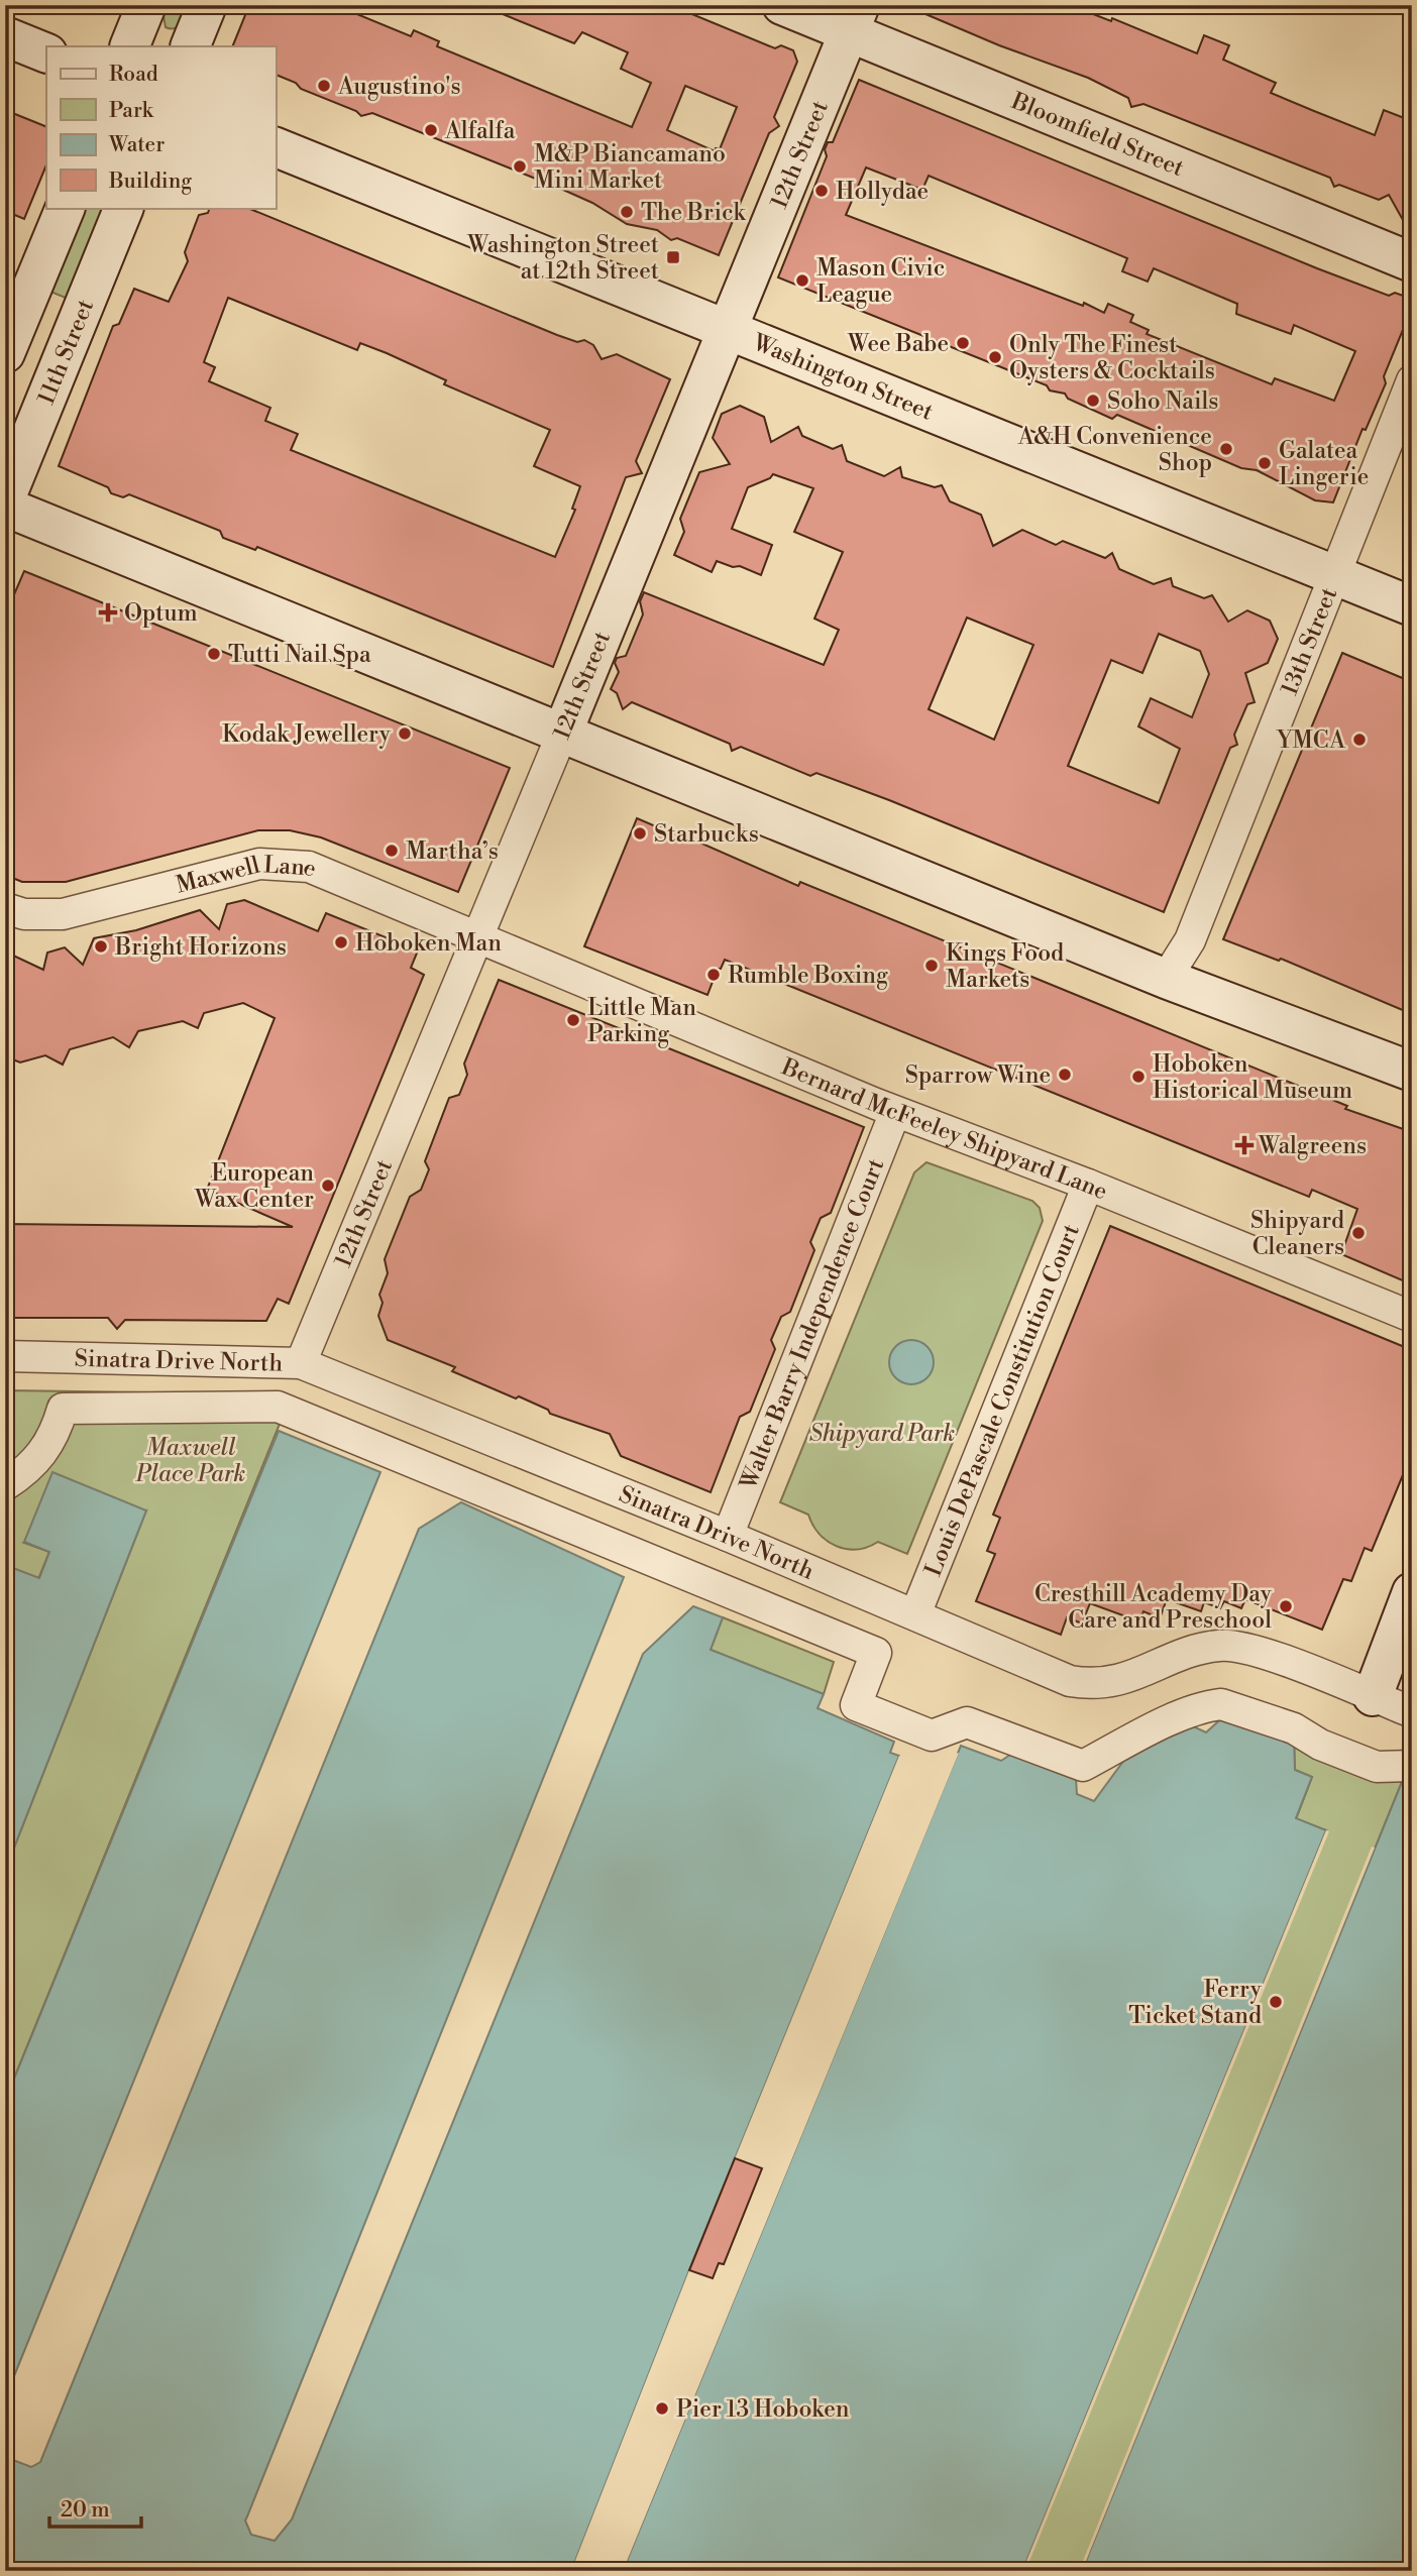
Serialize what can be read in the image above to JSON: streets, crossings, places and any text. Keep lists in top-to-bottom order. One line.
{"streets":{"street":["Bloomfield Street","12th Street","11th Street","Washington Street","13th Street","Maxwell Lane","Bernard McFeeley Shipyard Lane","Walter Barry Independence Court","Sinatra Drive North","Louis DePascale Constitution Court"]},"crossings":[["Bloomfield Street","12th Street"],["12th Street","Washington Street"],["12th Street","Maxwell Lane"],["12th Street","Bernard McFeeley Shipyard Lane"],["12th Street","Sinatra Drive North"],["Washington Street","13th Street"],["Maxwell Lane","Bernard McFeeley Shipyard Lane"],["Bernard McFeeley Shipyard Lane","Walter Barry Independence Court"],["Bernard McFeeley Shipyard Lane","Louis DePascale Constitution Court"],["Walter Barry Independence Court","Sinatra Drive North"],["Sinatra Drive North","Louis DePascale Constitution Court"]],"parks":["Shipyard Park","Maxwell Place Park"],"places":{"other":["Augustino's","Alfalfa","M&P Biancamano Mini Market","Hollydae","The Brick","Mason Civic League","Wee Babe","Only The Finest Oysters & Cocktails","Soho Nails","A&H Convenience Shop","Galatea Lingerie","Tutti Nail Spa","Kodak Jewellery","YMCA","Starbucks","Martha’s","Hoboken Man","Bright Horizons","Kings Food Markets","Rumble Boxing","Little Man Parking","Sparrow Wine","Hoboken Historical Museum","European Wax Center","Shipyard Cleaners","Cresthill Academy Day Care and Preschool","Ferry Ticket Stand","Pier 13 Hoboken"],"transit":["Washington Street at 12th Street"],"health":["Optum","Walgreens"]},"legend":["Road","Park","Water","Building"],"scale_bar":"20 m"}
